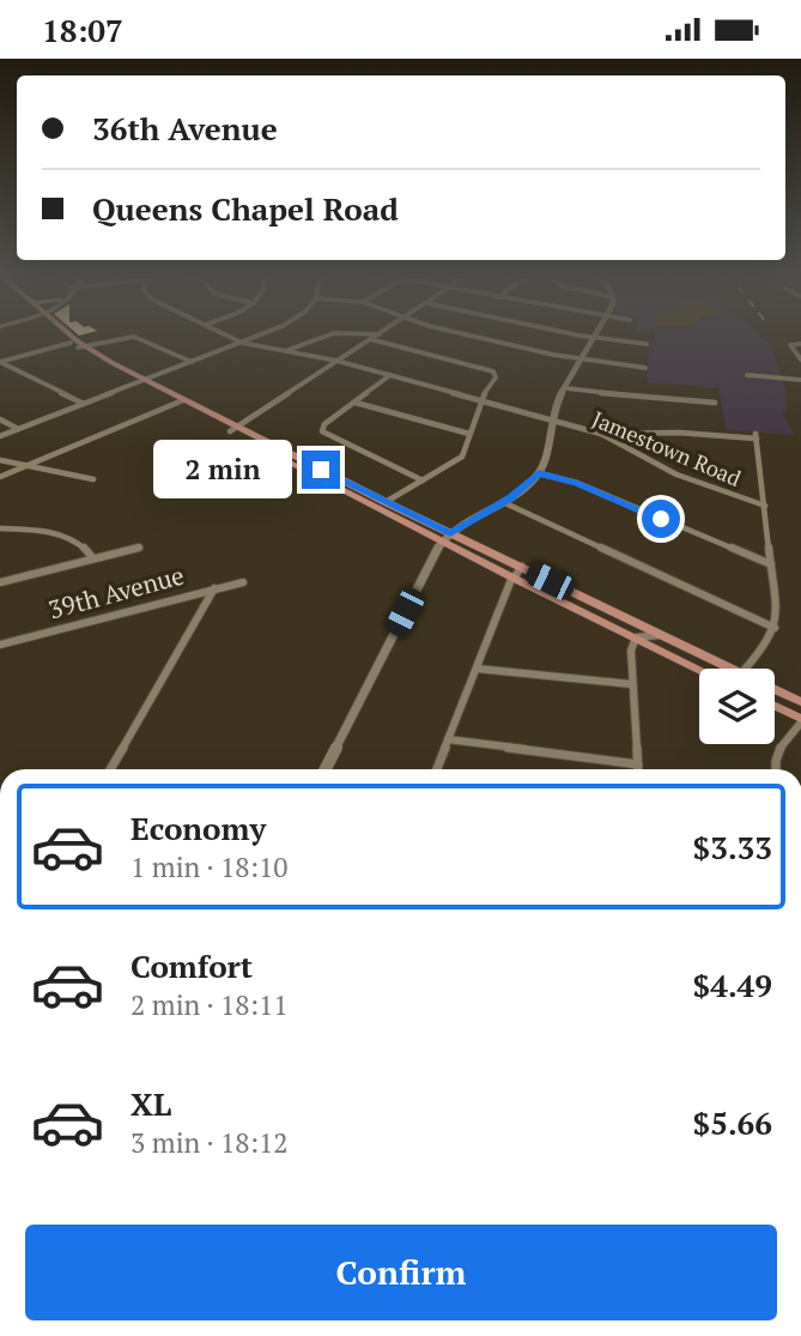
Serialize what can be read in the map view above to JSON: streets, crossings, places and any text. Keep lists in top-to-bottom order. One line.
{"streets":{"street":["Jamestown Road","39th Avenue"]},"page":{"status":"18:07","banner":["36th Avenue","Queens Chapel Road"],"bubble":"2 min","list":[{"name":"Economy","note":"1 min · 18:10","value":"$3.33"},{"name":"Comfort","note":"2 min · 18:11","value":"$4.49"},{"name":"XL","note":"3 min · 18:12","value":"$5.66"}],"buttons":"Confirm"}}
